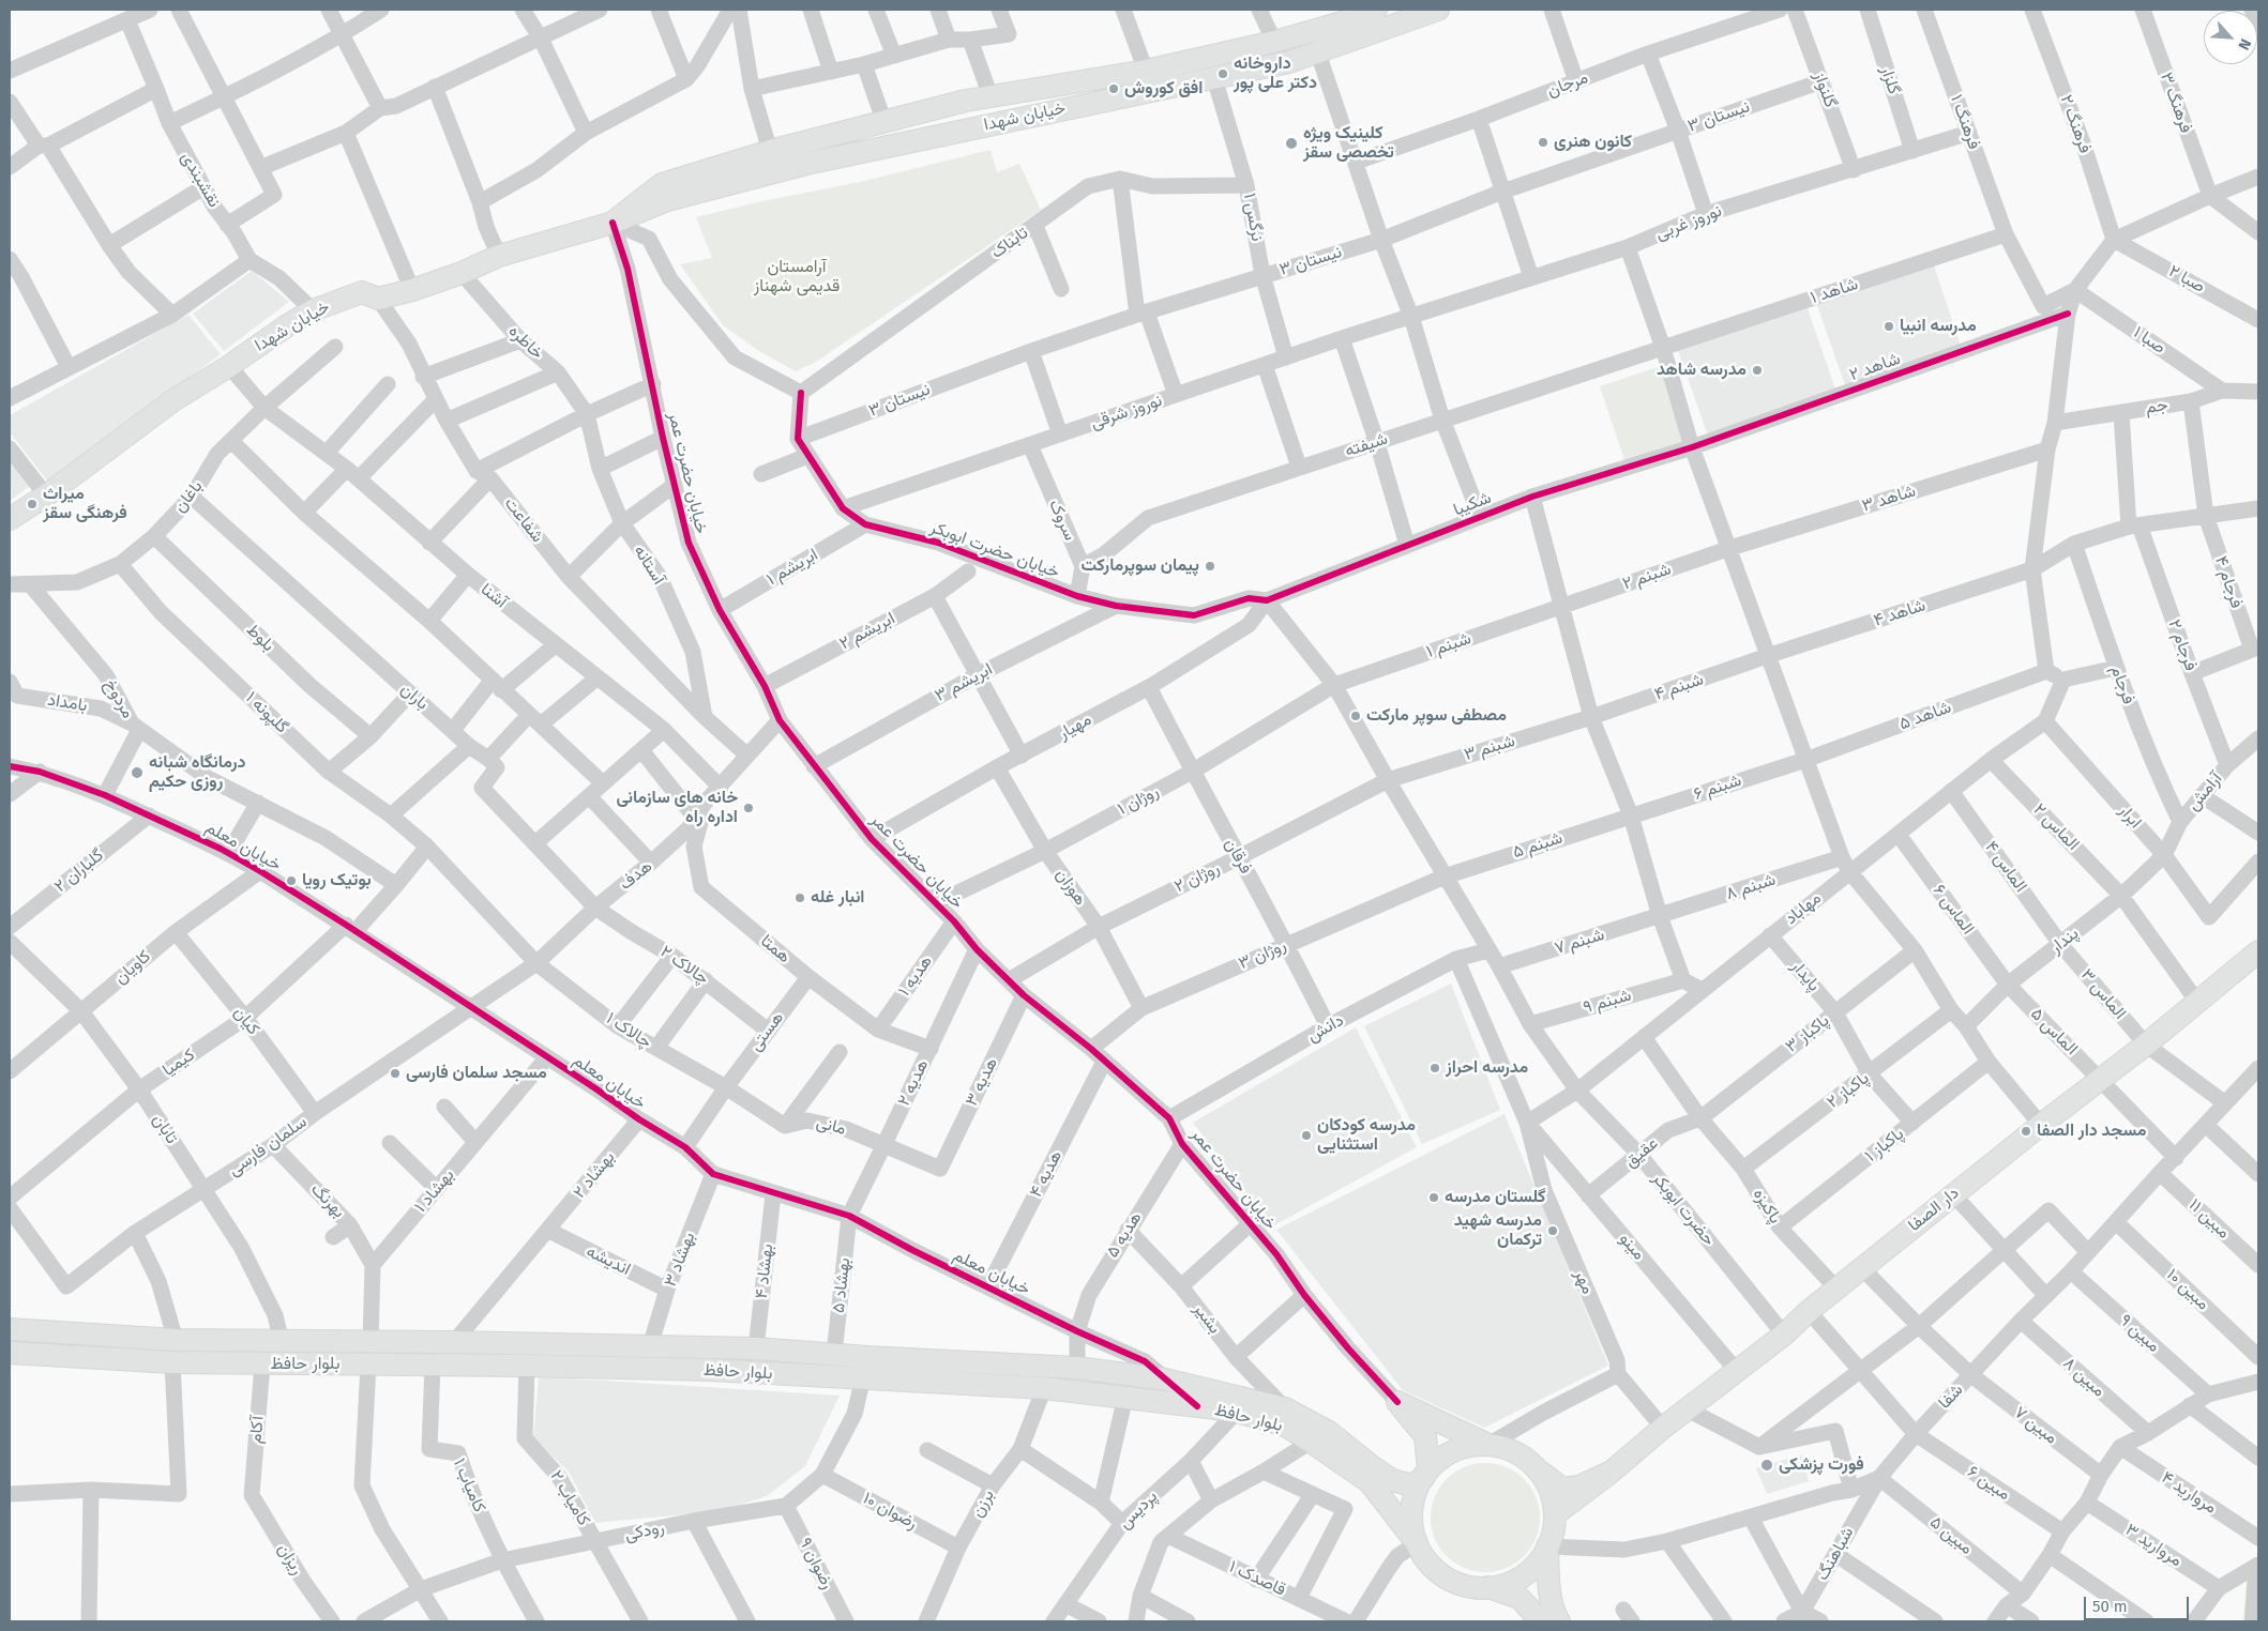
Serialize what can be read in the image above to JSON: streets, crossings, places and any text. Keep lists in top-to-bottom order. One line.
{"streets":{"main road":["خیابان شهدا","دار الصفا","بلوار حافظ"],"street":["گلزار","مرجان","گلنواز","فرهنگ ۳","نیستان ۳","فرهنگ ۱","فرهنگ ۲","نقشبندی","نرگس ۱","نوروز غربی","تابناک","صبا ۲","شاهد ۱","صبا ۱","خاطره","شاهد ۲","جم","نوروز شرقی","شیفته","خیابان حضرت عمر","باغان","شاهد ۳","شکیبا","شفاعت","سروک","خیابان حضرت ابوبکر","آستانه","ابریشم ۱","شبنم ۲","فرجام ۴","آشنا","شاهد ۴","ابریشم ۲","بلوط","شبنم ۱","فرجام ۲","ابریشم ۳","فرجام","شبنم ۴","باران","مردوخ","بامداد","گلپونه ۱","شاهد ۵","مهیار","شبنم ۳","شبنم ۶","آرامش","روژان ۱","ابرار","الماس ۲","شبنم ۵","خیابان معلم","فرقان","الماس ۴","گلباران ۲","هدف","روژان ۲","هوزان","شبنم ۸","مهاباد","الماس ۶","پندار","شبنم ۷","همتا","روژان ۳","چالاک ۲","کاویان","هدیه ۱","پایدار","الماس ۳","شبنم ۹","کیان","دانش","چالاک ۱","هستی","الماس ۵","پاکباز ۳","کیمیا","هدیه ۳","هدیه ۲","پاکباز ۲","مانی","تابان","پاکباز ۱","سلمان فارسی","عقیق","هدیه ۴","بهشاد ۲","بهشاد ۱","بهرنگ","پاکیزه","حضرت ابوبکر","مبین ۱۱","هدیه ۵","مینو","بهشاد ۳","اندیشه","بهشاد ۴","مهر","بهشاد ۵","مبین ۱۰","بشیر","مبین ۹","مبین ۸","شفا","مبین ۷","آکام","مبین ۶","کامیاب ۱","مروارید ۴","کامیاب ۲","برزن","پردیس","رضوان ۱۰","رودکی","مبین ۵","مروارید ۳","شباهنگ","ریزان","رضوان ۹","قاصدک ۱"]},"crossings":[["گلزار","نوروز غربی"],["گلنواز","نیستان ۳"],["گلنواز","نوروز غربی"],["خیابان شهدا","نقشبندی"],["خیابان شهدا","نرگس ۱"],["خیابان شهدا","خاطره"],["خیابان شهدا","خیابان حضرت عمر"],["خیابان شهدا","شفاعت"],["خیابان شهدا","آشنا"],["نیستان ۳","نرگس ۱"],["نیستان ۳","خیابان حضرت ابوبکر"],["فرهنگ ۱","نوروز غربی"],["فرهنگ ۱","شاهد ۱"],["فرهنگ ۱","صبا ۱"],["فرهنگ ۲","صبا ۲"],["نرگس ۱","تابناک"],["نرگس ۱","نوروز شرقی"],["نوروز غربی","نوروز شرقی"],["شاهد ۱","شیفته"],["صبا ۱","جم"],["خاطره","آستانه"],["شاهد ۲","شکیبا"],["جم","فرجام ۲"],["نوروز شرقی","سروک"],["نوروز شرقی","خیابان حضرت ابوبکر"],["شیفته","سروک"],["خیابان حضرت عمر","ابریشم ۱"],["خیابان حضرت عمر","ابریشم ۲"],["خیابان حضرت عمر","ابریشم ۳"],["خیابان حضرت عمر","مهیار"],["خیابان حضرت عمر","روژان ۱"],["خیابان حضرت عمر","هدف"],["خیابان حضرت عمر","روژان ۲"],["خیابان حضرت عمر","روژان ۳"],["خیابان حضرت عمر","هدیه ۱"],["خیابان حضرت عمر","دانش"],["خیابان حضرت عمر","هدیه ۳"],["خیابان حضرت عمر","هدیه ۲"],["خیابان حضرت عمر","هدیه ۴"],["خیابان حضرت عمر","هدیه ۵"],["باغان","آشنا"],["باغان","بلوط"],["باغان","باران"],["باغان","مردوخ"],["باغان","گلپونه ۱"],["شاهد ۳","شبنم ۲"],["شکیبا","خیابان حضرت ابوبکر"],["شکیبا","مهیار"],["شکیبا","حضرت ابوبکر"],["شفاعت","آستانه"],["شفاعت","هدف"],["خیابان حضرت ابوبکر","ابریشم ۱"],["خیابان حضرت ابوبکر","ابریشم ۳"],["خیابان حضرت ابوبکر","مهیار"],["خیابان حضرت ابوبکر","حضرت ابوبکر"],["شبنم ۲","شبنم ۱"],["فرجام ۴","شاهد ۴"],["فرجام ۴","فرجام ۲"],["آشنا","هدف"],["شاهد ۴","فرجام ۲"],["شاهد ۴","فرجام"],["شاهد ۴","شبنم ۴"],["شبنم ۱","روژان ۱"],["شبنم ۱","حضرت ابوبکر"],["فرجام ۲","آرامش"],["فرجام","آرامش"],["شبنم ۴","شبنم ۳"],["مردوخ","بامداد"],["مردوخ","کیمیا"],["گلپونه ۱","چالاک ۱"],["گلپونه ۱","کیمیا"],["شاهد ۵","شبنم ۶"],["مهیار","فرقان"],["مهیار","هوزان"],["مهیار","حضرت ابوبکر"],["شبنم ۳","روژان ۲"],["شبنم ۳","حضرت ابوبکر"],["شبنم ۶","شبنم ۵"],["آرامش","ابرار"],["آرامش","پندار"],["روژان ۱","فرقان"],["روژان ۱","هوزان"],["روژان ۱","حضرت ابوبکر"],["ابرار","مهاباد"],["ابرار","پندار"],["الماس ۲","مهاباد"],["الماس ۲","پندار"],["الماس ۲","دار الصفا"],["شبنم ۵","روژان ۳"],["شبنم ۵","حضرت ابوبکر"],["خیابان معلم","گلباران ۲"],["خیابان معلم","هدف"],["خیابان معلم","کاویان"],["خیابان معلم","هستی"],["خیابان معلم","کیمیا"],["خیابان معلم","هدیه ۲"],["خیابان معلم","سلمان فارسی"],["خیابان معلم","هدیه ۴"],["خیابان معلم","بهشاد ۲"],["خیابان معلم","بهشاد ۱"],["خیابان معلم","هدیه ۵"],["خیابان معلم","بهشاد ۳"],["خیابان معلم","بهشاد ۴"],["خیابان معلم","بهشاد ۵"],["خیابان معلم","بلوار حافظ"],["فرقان","روژان ۲"],["فرقان","روژان ۳"],["فرقان","دانش"],["الماس ۴","مهاباد"],["الماس ۴","پندار"],["الماس ۴","الماس ۳"],["هدف","همتا"],["هدف","چالاک ۲"],["هدف","چالاک ۱"],["هدف","سلمان فارسی"],["روژان ۲","هوزان"],["روژان ۲","حضرت ابوبکر"],["هوزان","روژان ۳"],["شبنم ۸","شبنم ۷"],["مهاباد","الماس ۶"],["مهاباد","پایدار"],["مهاباد","پاکیزه"],["مهاباد","حضرت ابوبکر"],["مهاباد","مینو"],["مهاباد","مهر"],["الماس ۶","پندار"],["الماس ۶","الماس ۵"],["پندار","الماس ۳"],["پندار","الماس ۵"],["شبنم ۷","حضرت ابوبکر"],["همتا","هدیه ۱"],["همتا","هستی"],["همتا","هدیه ۲"],["روژان ۳","حضرت ابوبکر"],["چالاک ۲","هستی"],["کاویان","کیان"],["کاویان","تابان"],["پایدار","پاکباز ۳"],["پایدار","پاکباز ۲"],["پایدار","پاکباز ۱"],["الماس ۳","دار الصفا"],["الماس ۳","شفا"],["شبنم ۹","حضرت ابوبکر"],["کیان","کیمیا"],["کیان","سلمان فارسی"],["دانش","حضرت ابوبکر"],["چالاک ۱","هستی"],["چالاک ۱","کیمیا"],["الماس ۵","دار الصفا"],["الماس ۵","شفا"],["پاکباز ۳","عقیق"],["پاکباز ۳","پاکیزه"],["کیمیا","تابان"],["هدیه ۳","مانی"],["هدیه ۲","مانی"],["هدیه ۲","بهشاد ۵"],["پاکباز ۲","پاکیزه"],["تابان","سلمان فارسی"],["تابان","بلوار حافظ"],["پاکباز ۱","پاکیزه"],["سلمان فارسی","بهرنگ"],["عقیق","پاکیزه"],["عقیق","حضرت ابوبکر"],["عقیق","مینو"],["بهشاد ۲","اندیشه"],["بهشاد ۲","بلوار حافظ"],["بهشاد ۱","بهرنگ"],["پاکیزه","دار الصفا"],["حضرت ابوبکر","دار الصفا"],["دار الصفا","مینو"],["دار الصفا","مهر"],["دار الصفا","مبین ۷"],["دار الصفا","مبین ۶"],["مبین ۱۱","شفا"],["هدیه ۵","بشیر"],["هدیه ۵","بلوار حافظ"],["مینو","مهر"],["بهشاد ۳","اندیشه"],["بهشاد ۳","بلوار حافظ"],["بهشاد ۴","بلوار حافظ"],["بهشاد ۵","بلوار حافظ"],["مبین ۱۰","شفا"],["بشیر","بلوار حافظ"],["مبین ۹","شفا"],["بلوار حافظ","شفا"],["بلوار حافظ","آکام"],["بلوار حافظ","کامیاب ۱"],["بلوار حافظ","کامیاب ۲"],["بلوار حافظ","برزن"],["بلوار حافظ","پردیس"],["مبین ۸","شفا"],["شفا","مبین ۷"],["شفا","مبین ۶"],["شفا","مبین ۵"],["شفا","شباهنگ"],["آکام","ریزان"],["کامیاب ۱","رودکی"],["کامیاب ۲","رودکی"],["برزن","رضوان ۱۰"],["رودکی","رضوان ۹"],["مبین ۵","شباهنگ"]],"parks":["آرامستان قدیمی شهناز"],"places":["داروخانه دکتر علی پور","افق کوروش","کانون هنری","کلینیک ویژه تخصصی سقز","مدرسه انبیا","مدرسه شاهد","میراث فرهنگی سقز","پیمان سوپرمارکت","مصطفی سوپر مارکت","درمانگاه شبانه روزی حکیم","خانه های سازمانی اداره راه","بوتیک رویا","انبار غله","مدرسه احراز","مسجد سلمان فارسی","مسجد دار الصفا","مدرسه کودکان استثنایی","گلستان مدرسه","مدرسه شهید ترکمان","فورت پزشکی"],"scale_bar":"50 m","north":"bottom right"}
